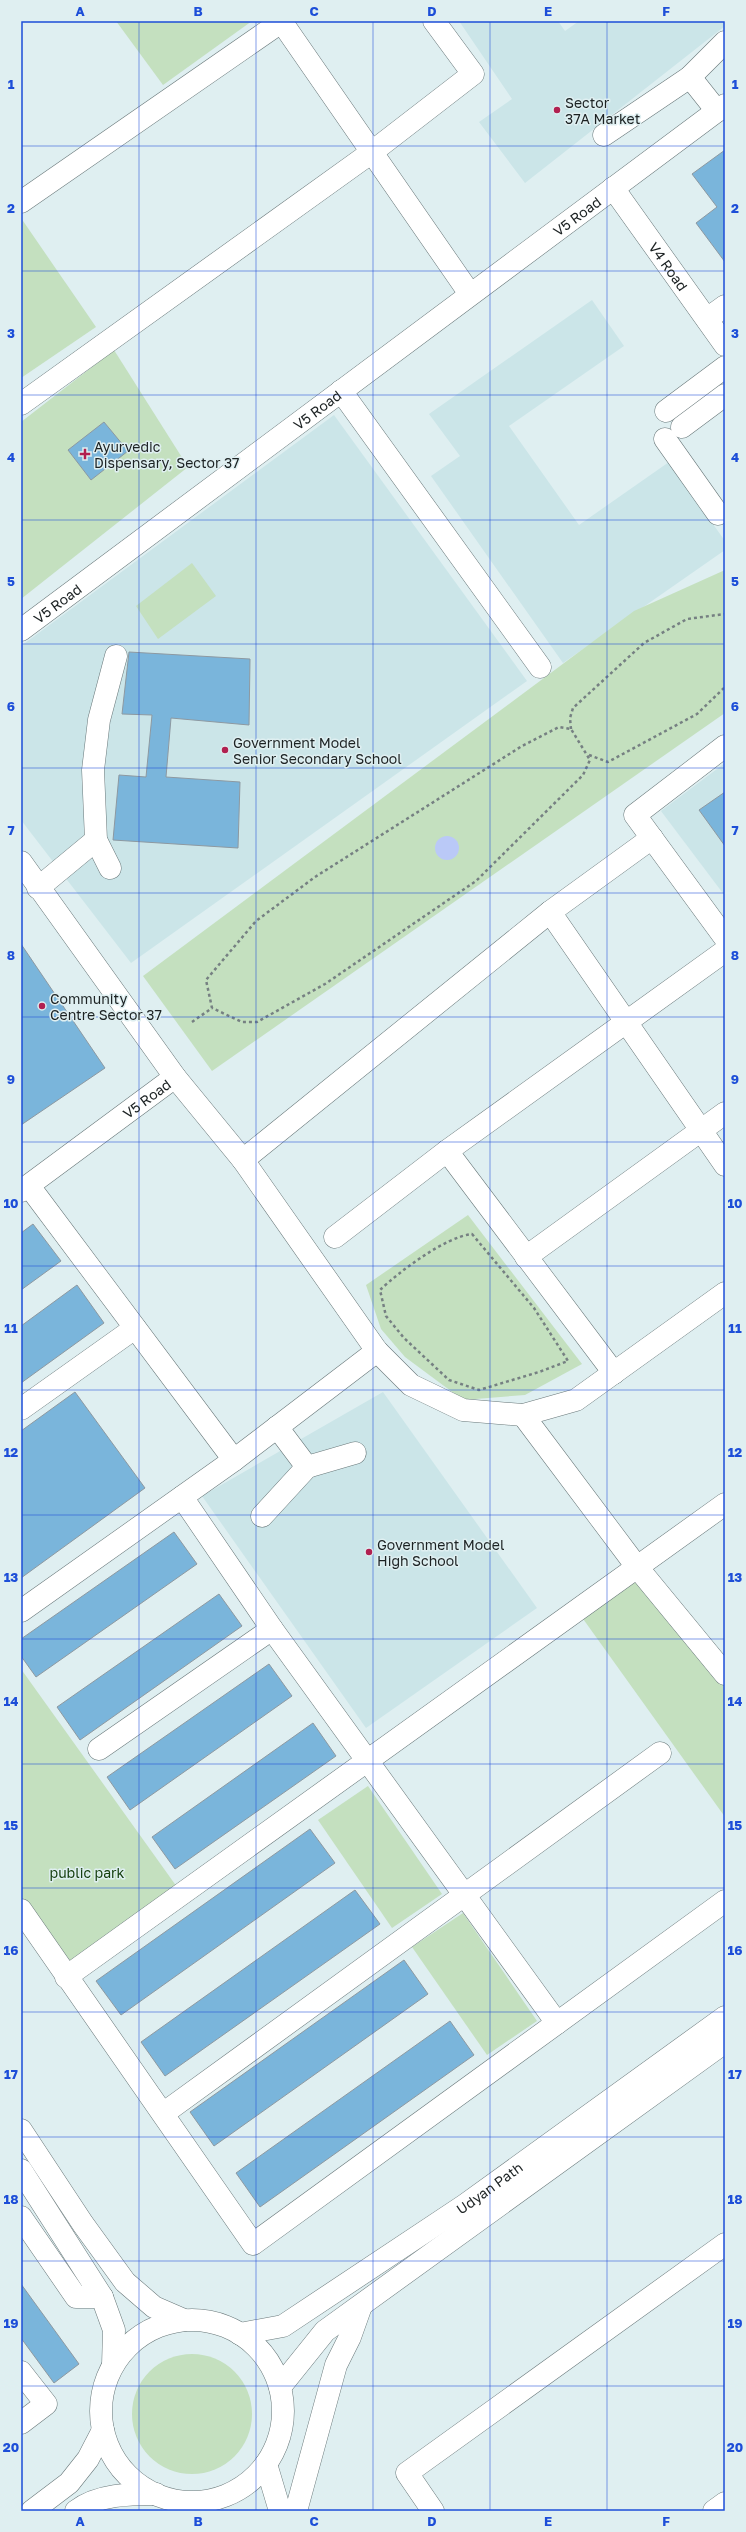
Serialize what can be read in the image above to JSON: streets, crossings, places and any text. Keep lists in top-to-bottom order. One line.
{"streets":{"street":["V5 Road","V4 Road","Udyan Path"]},"crossings":[["V5 Road","V4 Road"]],"parks":["public park"],"places":{"other":["Sector 37A Market","Government Model Senior Secondary School","Community Centre Sector 37","Government Model High School"],"health":["Ayurvedic Dispensary, Sector 37"]},"grid":{"columns":["A","B","C","D","E","F"],"rows":["1","2","3","4","5","6","7","8","9","10","11","12","13","14","15","16","17","18","19","20"]}}
